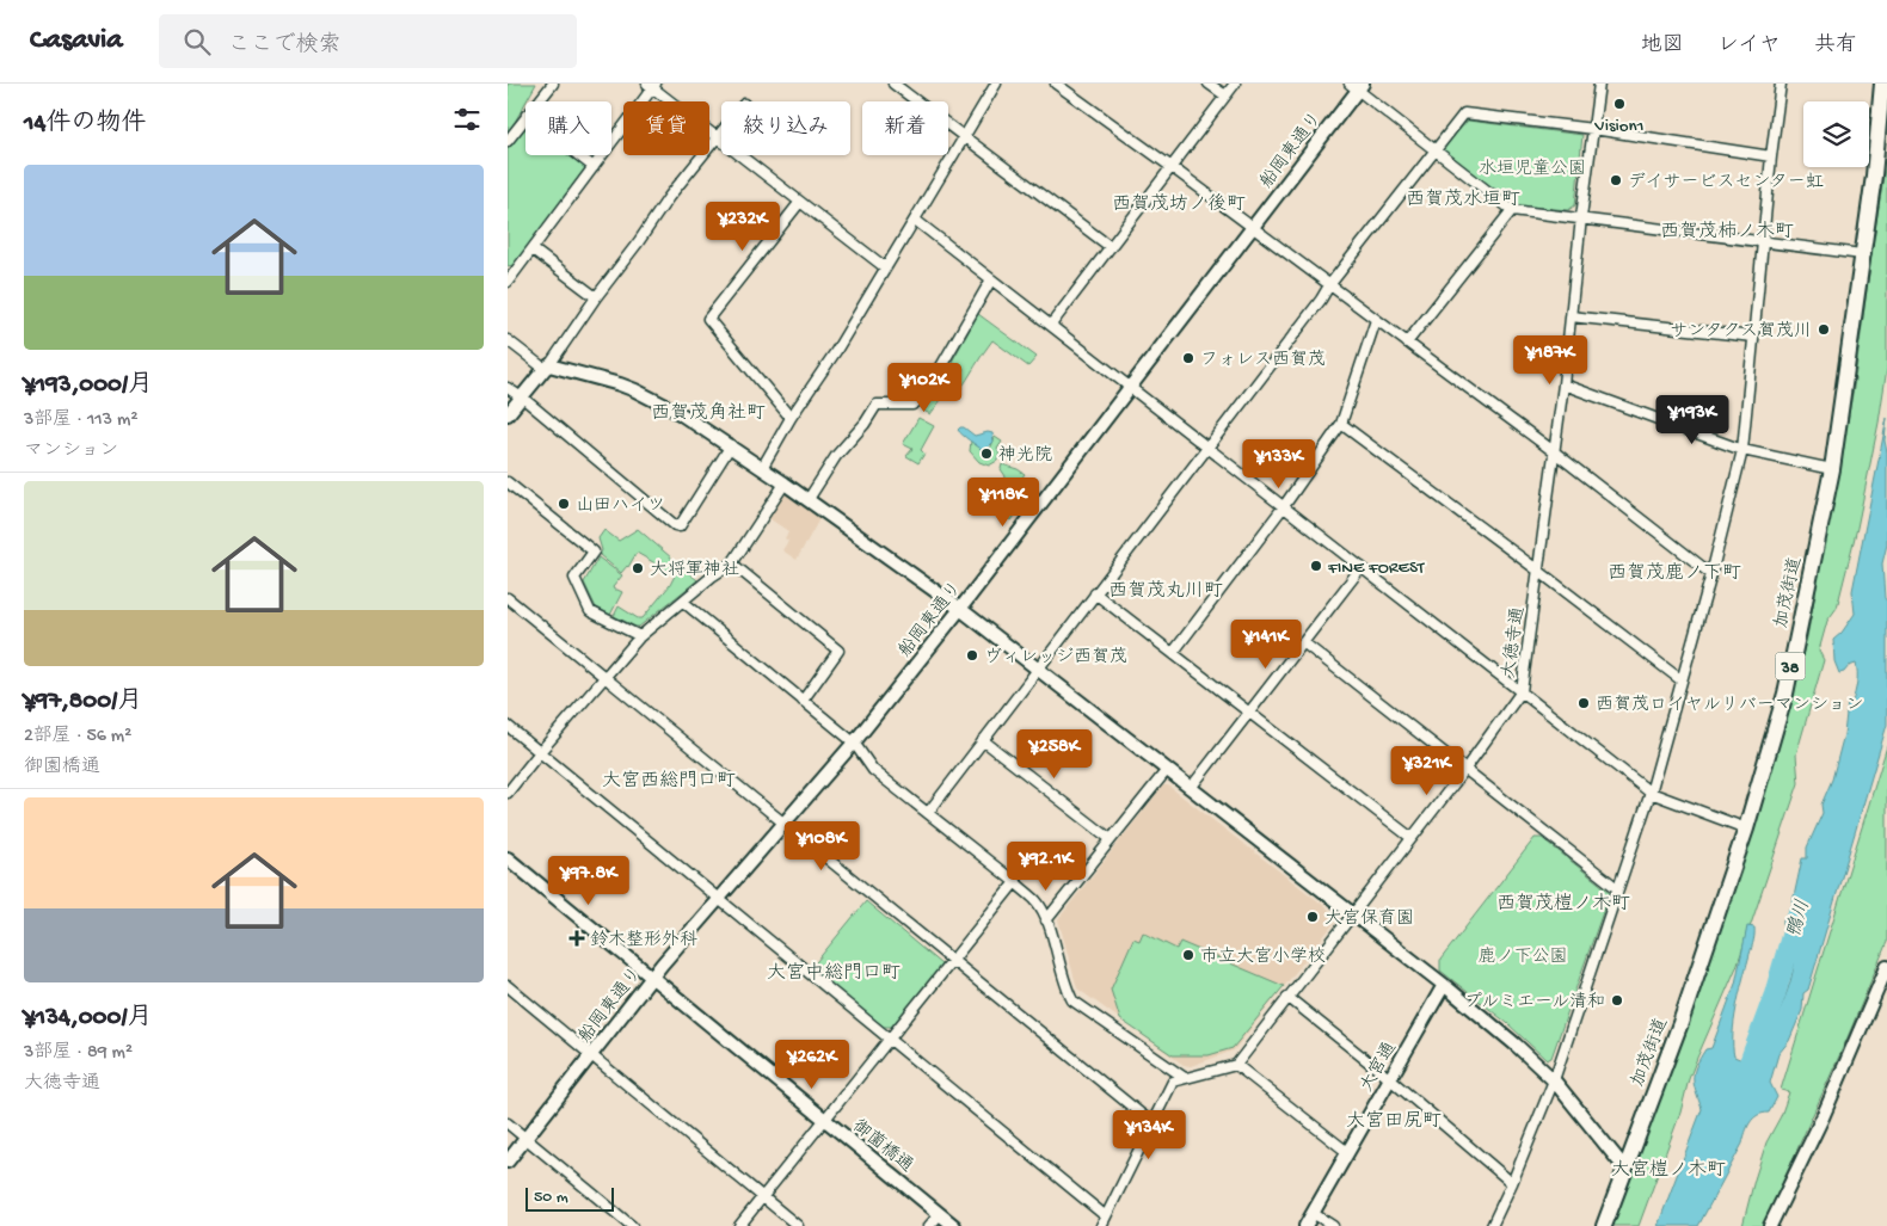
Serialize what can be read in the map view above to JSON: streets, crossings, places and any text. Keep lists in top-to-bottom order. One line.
{"streets":{"main road":["加茂街道","38"],"street":["船岡東通り","大徳寺通","大宮通","御薗橋通"]},"crossings":[["船岡東通り","御薗橋通"]],"districts":["西賀茂水垣町","西賀茂坊ノ後町","西賀茂柿ノ木町","西賀茂角社町","西賀茂鹿ノ下町","西賀茂丸川町","大宮西総門口町","西賀茂榿ノ木町","大宮中総門口町","大宮田尻町","大宮榿ノ木町"],"water":["鴨川"],"parks":["水垣児童公園","鹿ノ下公園"],"places":{"other":["Vision1","デイサービスセンター虹","サンタクス賀茂川","フォレス西賀茂","神光院","山田ハイツ","FINE FOREST","大将軍神社","ヴィレッジ西賀茂","西賀茂ロイヤルリバーマンション","大宮保育園","市立大宮小学校","プルミエール清和"],"health":["鈴木整形外科"]},"scale_bar":"50 m","page":{"header":"Casavia","search":"ここで検索","nav":["地図","レイヤ","共有"],"heading":"14件の物件","chip":["購入","賃貸","絞り込み","新着"],"list":[{"name":"¥193,000/月","note":"3部屋 · 113 m² · マンション"},{"name":"¥97,800/月","note":"2部屋 · 56 m² · 御園橋通"},{"name":"¥134,000/月","note":"3部屋 · 89 m² · 大徳寺通"}],"price":["¥232K","¥187K","¥102K","¥193K","¥133K","¥118K","¥141K","¥258K","¥321K","¥108K","¥92.1K","¥97.8K","¥262K","¥134K"],"scale":"50 m"}}
